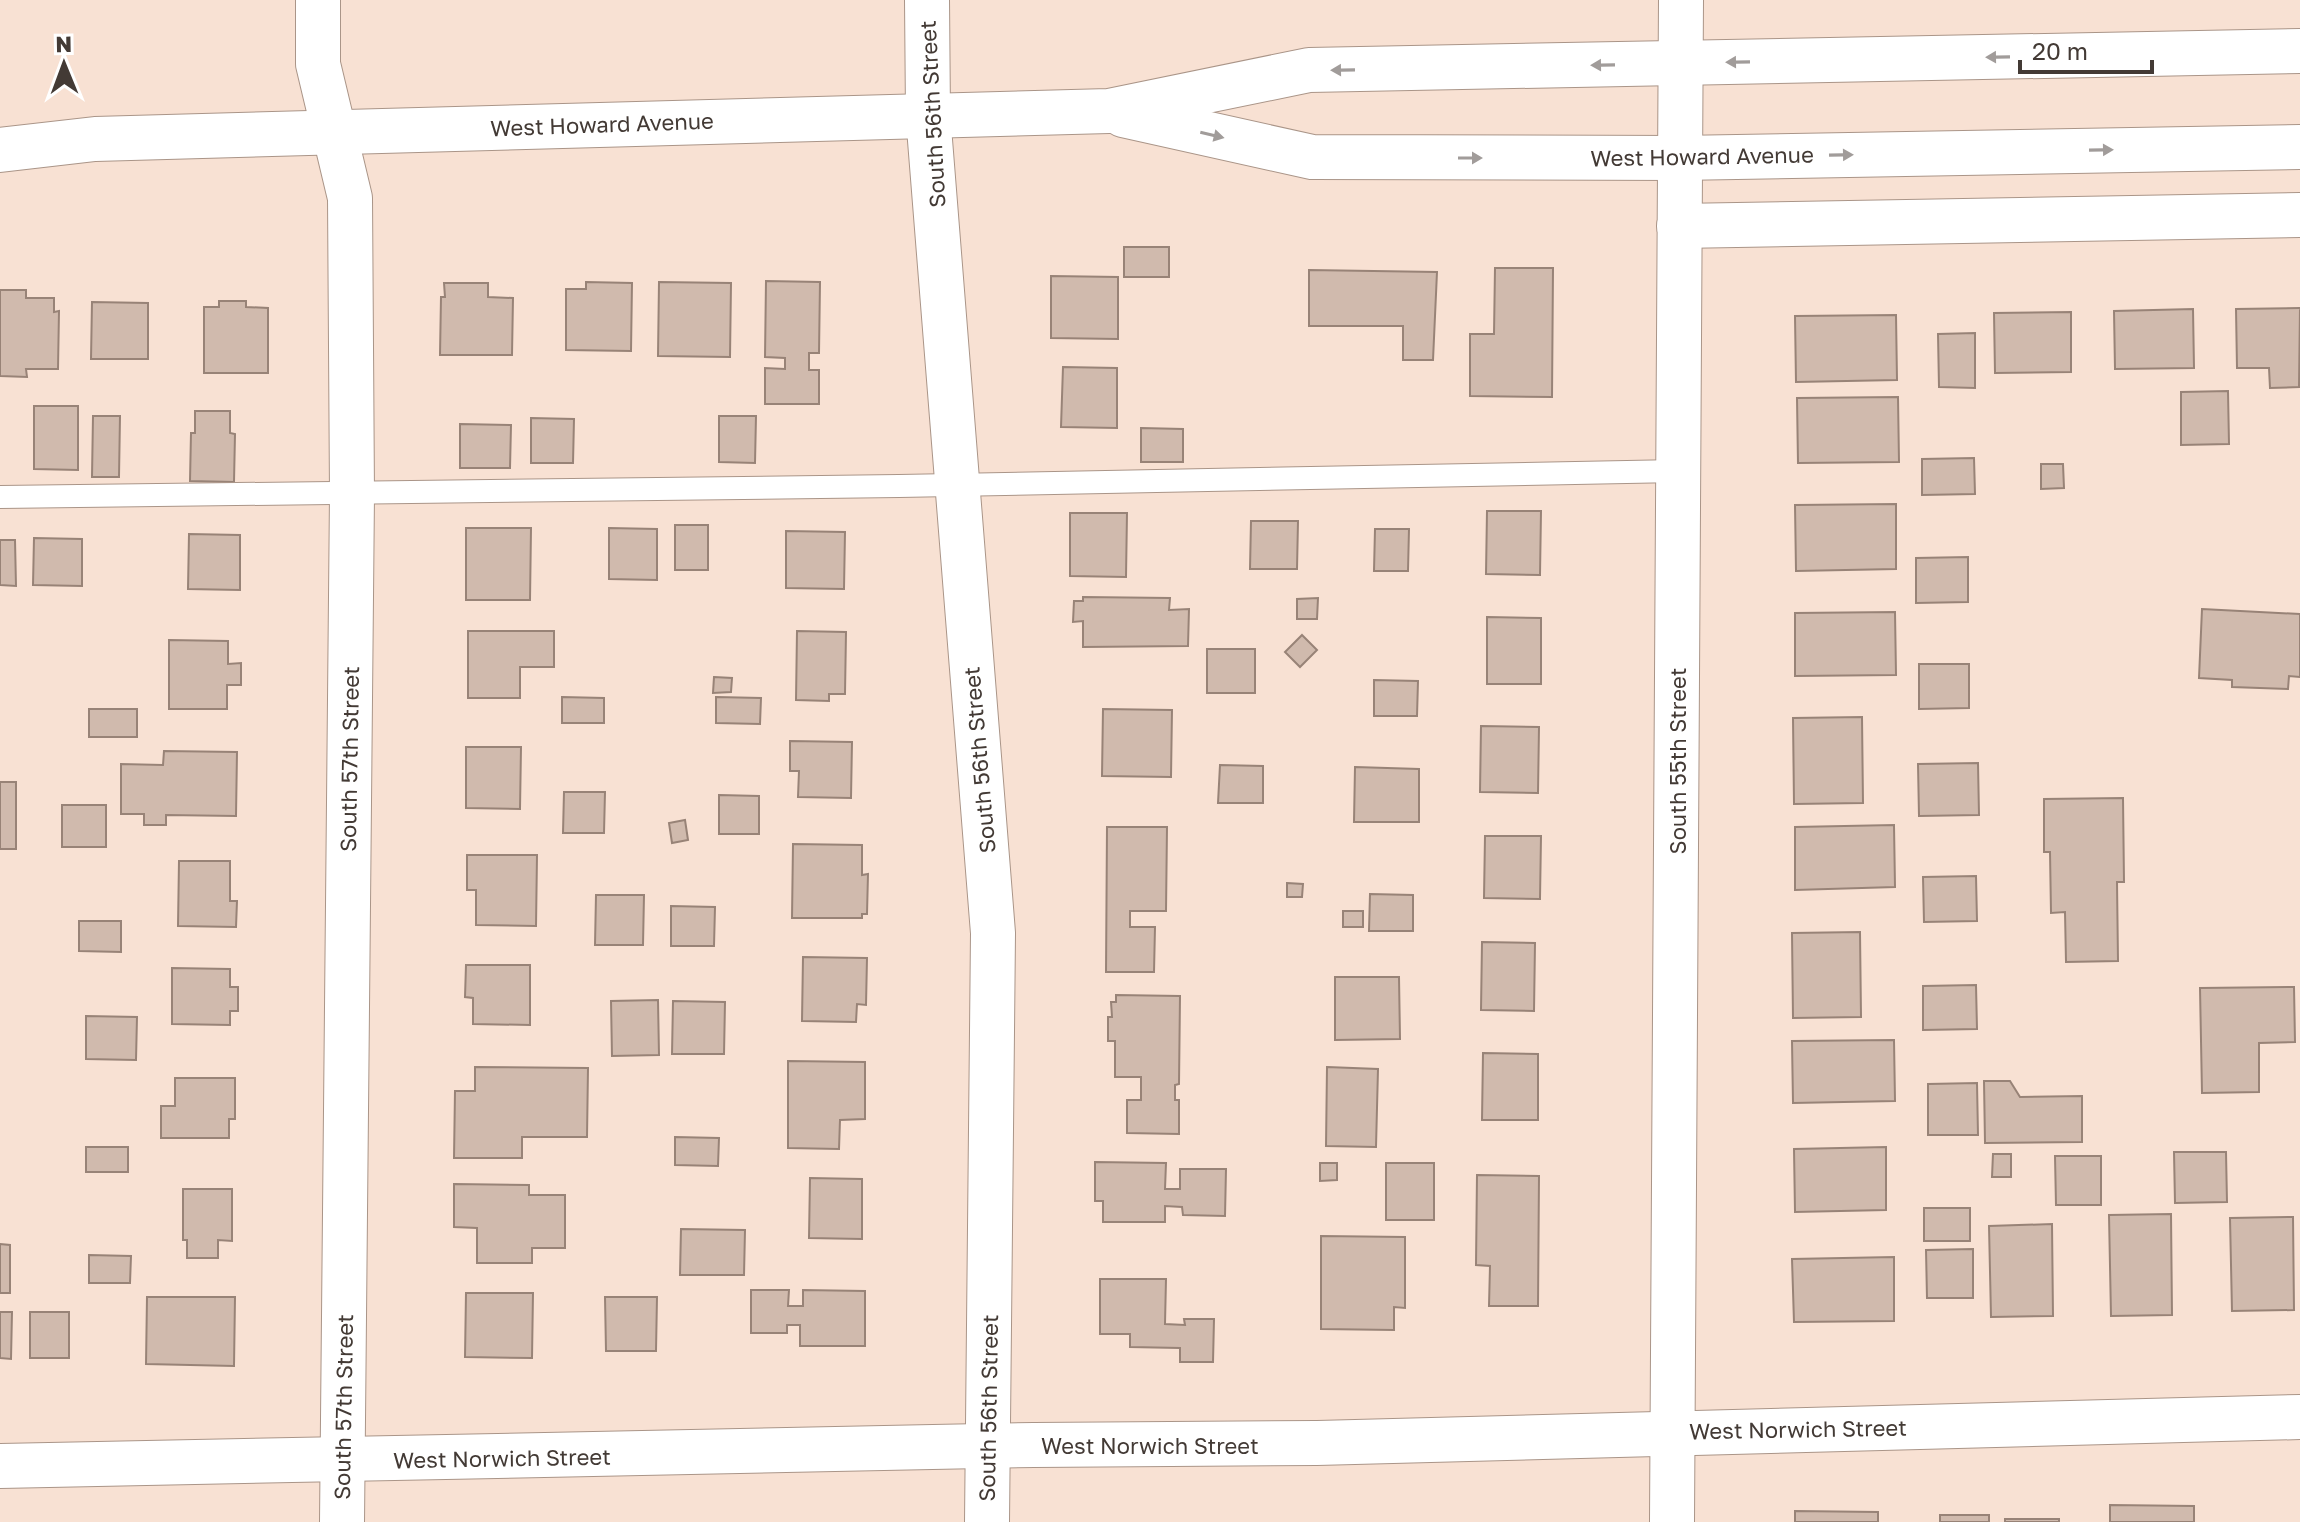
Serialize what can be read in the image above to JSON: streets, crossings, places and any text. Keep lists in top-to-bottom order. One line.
{"streets":{"street":["South 56th Street","West Howard Avenue","South 57th Street","South 55th Street","West Norwich Street"]},"crossings":[["South 56th Street","West Howard Avenue"],["South 56th Street","West Norwich Street"],["West Howard Avenue","South 57th Street"],["West Howard Avenue","South 55th Street"],["South 57th Street","West Norwich Street"],["South 55th Street","West Norwich Street"]],"scale_bar":"20 m","north":"top"}
